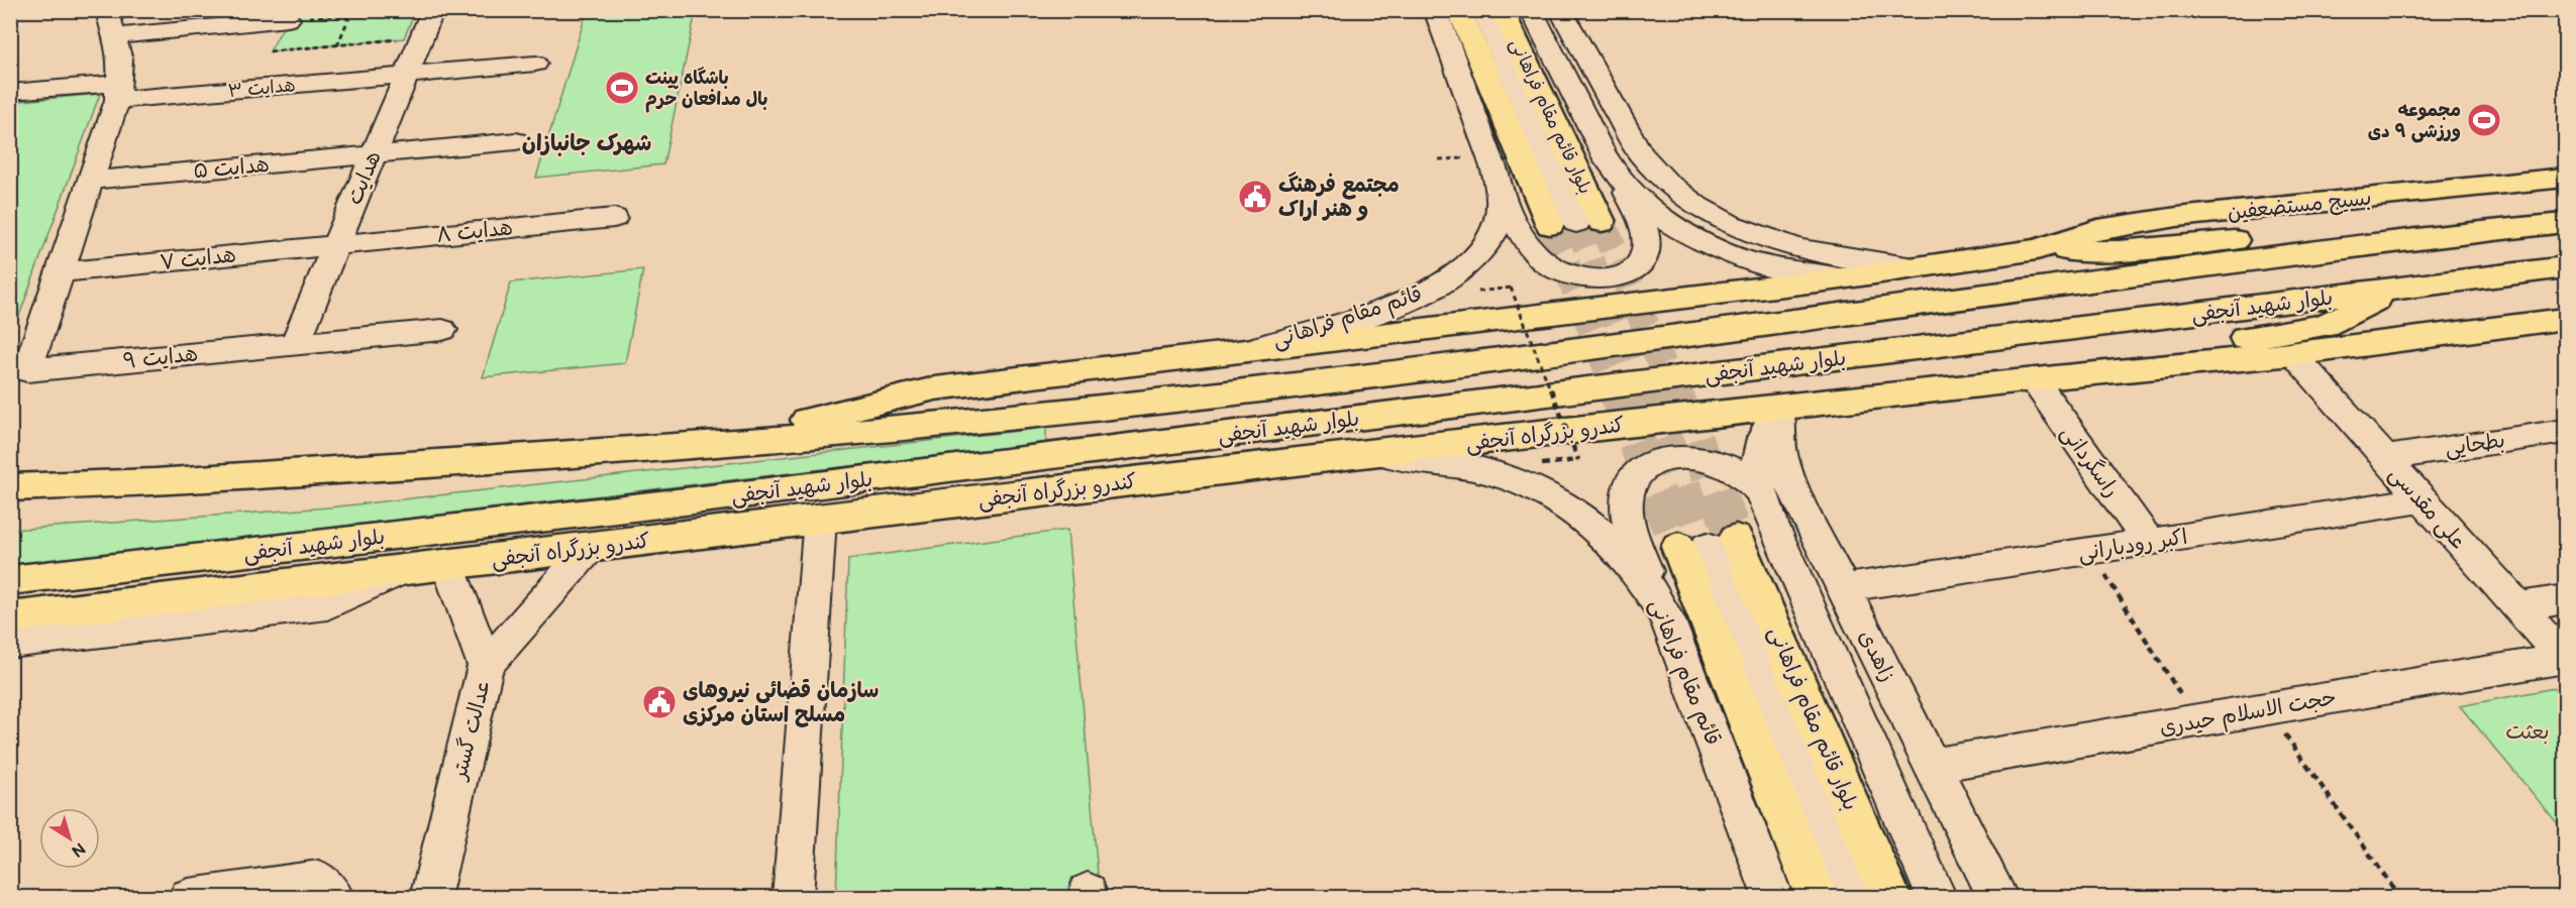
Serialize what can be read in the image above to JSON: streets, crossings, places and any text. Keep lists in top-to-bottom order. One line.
{"streets":{"main road":["بلوار قائم مقام فراهانی","بسیج مستضعفین","بلوار شهید آنجفی","کندرو بزرگراه آنجفی"],"street":["هدایت ۳","هدایت ۵","هدایت","هدایت ۸","هدایت ۷","قائم مقام فراهانی","هدایت ۹","بطحایی","راسگردانی","علی مقدسی","اکبر رودبارانی","زاهدی","حجت الاسلام حیدری","عدالت گستر"]},"crossings":[["هدایت ۳","هدایت"],["هدایت ۵","هدایت"],["هدایت","هدایت ۸"],["هدایت","هدایت ۷"],["هدایت","هدایت ۹"],["هدایت ۸","هدایت ۷"],["هدایت ۷","هدایت ۹"],["قائم مقام فراهانی","کندرو بزرگراه آنجفی"],["کندرو بزرگراه آنجفی","راسگردانی"],["کندرو بزرگراه آنجفی","زاهدی"],["کندرو بزرگراه آنجفی","عدالت گستر"],["بطحایی","علی مقدسی"],["راسگردانی","اکبر رودبارانی"],["علی مقدسی","اکبر رودبارانی"],["علی مقدسی","حجت الاسلام حیدری"],["اکبر رودبارانی","زاهدی"],["زاهدی","حجت الاسلام حیدری"]],"districts":["شهرک جانبازان"],"parks":["بعثت"],"places":{"sports":["باشگاه پینت بال مدافعان حرم","مجموعه ورزشی ۹ دی"],"public building":["مجتمع فرهنگ و هنر اراک","سازمان قضائی نیروهای مسلح استان مرکزی"]},"north":"bottom right"}
